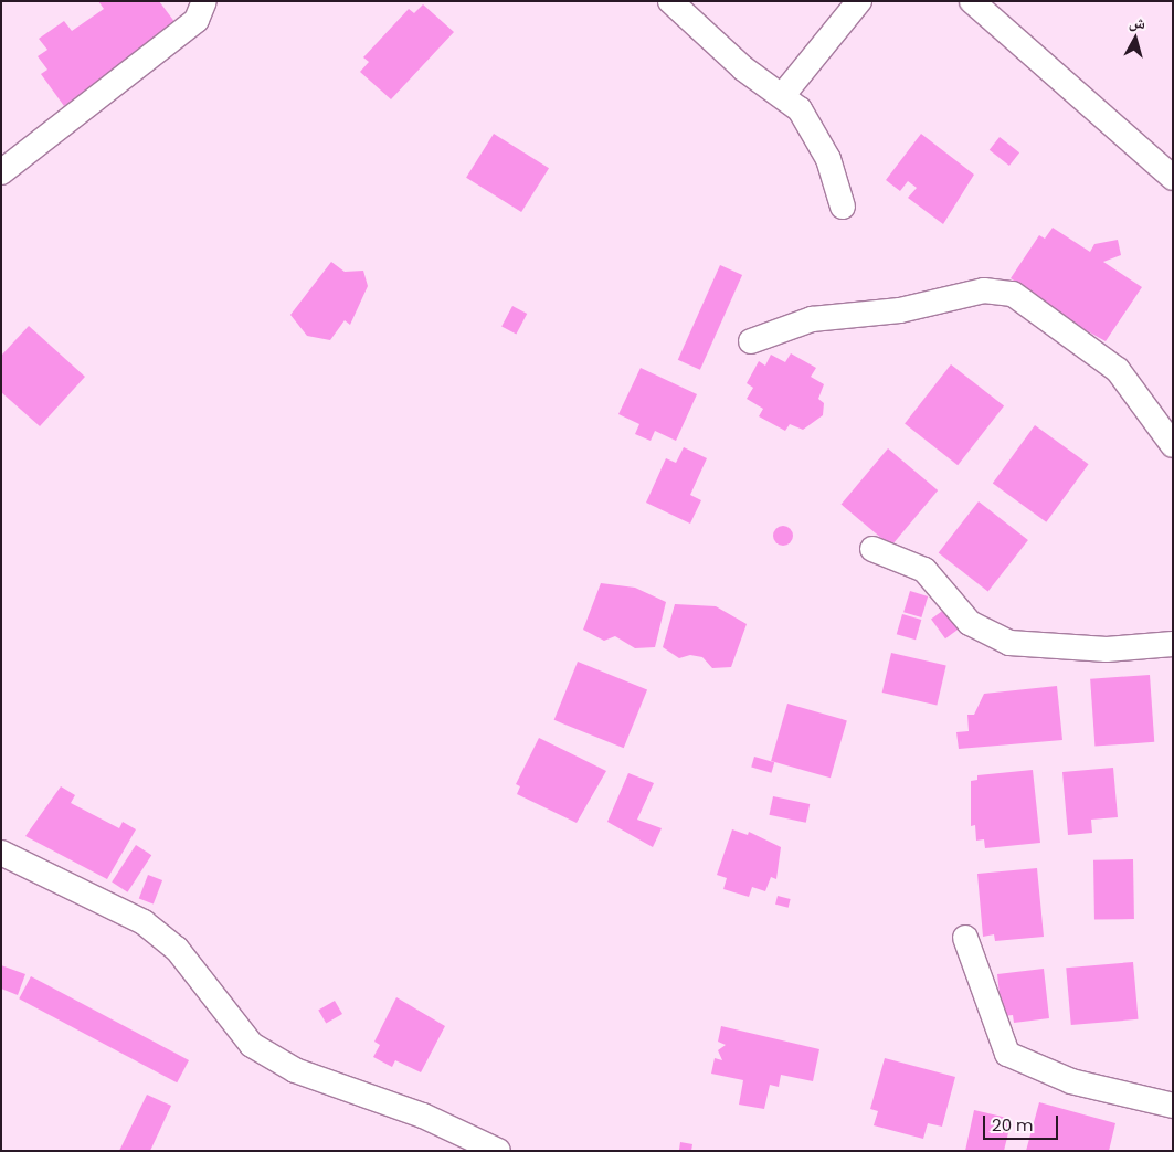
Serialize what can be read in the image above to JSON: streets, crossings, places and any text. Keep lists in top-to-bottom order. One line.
{"scale_bar":"20 m","north":"top"}
